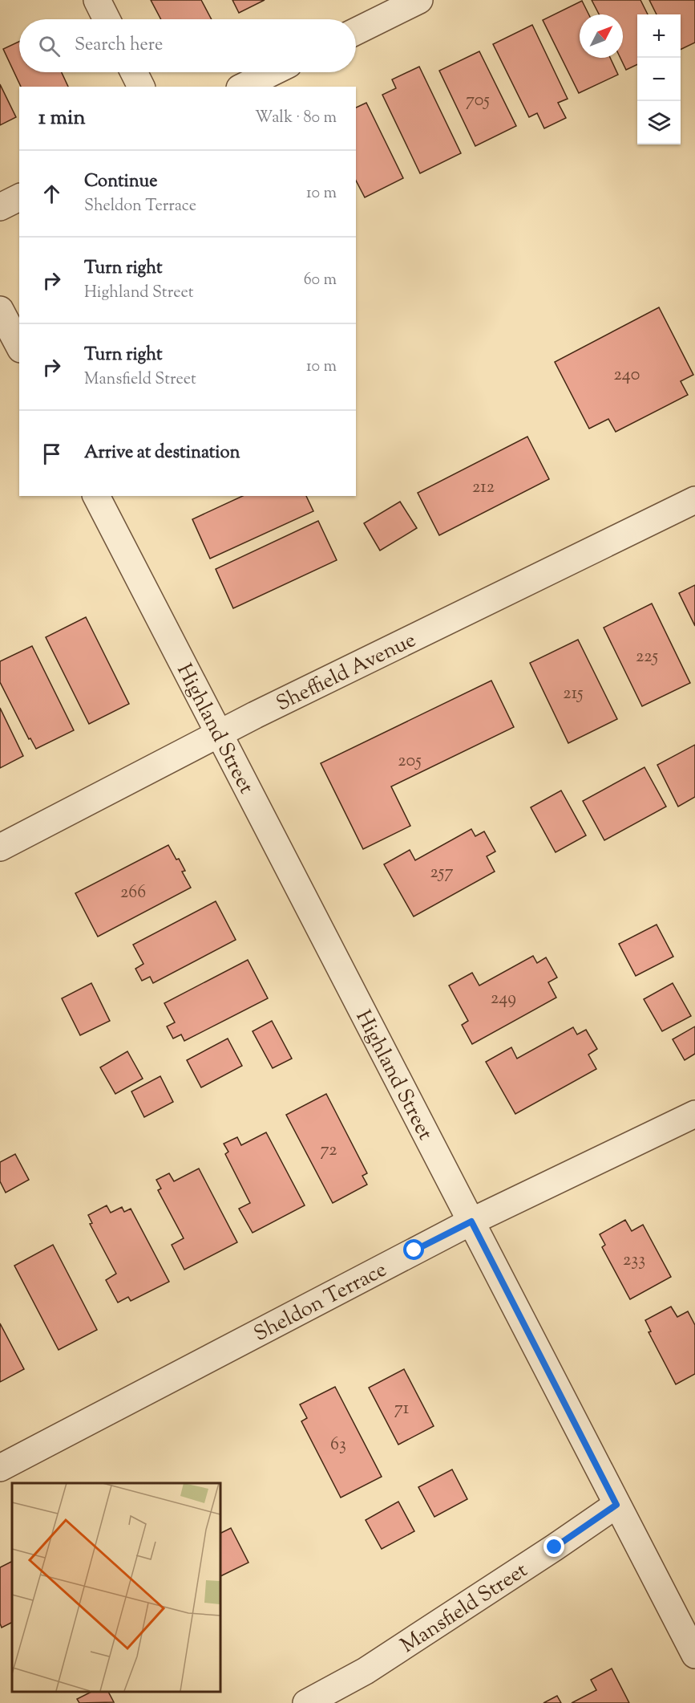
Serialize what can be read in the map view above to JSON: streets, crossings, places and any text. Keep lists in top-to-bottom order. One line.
{"streets":{"street":["Sheffield Avenue","Highland Street","Sheldon Terrace","Mansfield Street"]},"crossings":[["Sheffield Avenue","Highland Street"],["Highland Street","Sheldon Terrace"],["Highland Street","Mansfield Street"]],"house_numbers":["705","240","212","225","215","205","257","266","249","72","233","71","63"],"north":"top right","page":{"map_buttons":["+","−"],"search":"Search here","heading":["1 min","Walk · 80 m"],"list":[["Continue","Sheldon Terrace","10 m"],["Turn right","Highland Street","60 m"],["Turn right","Mansfield Street","10 m"],"Arrive at destination"]}}
